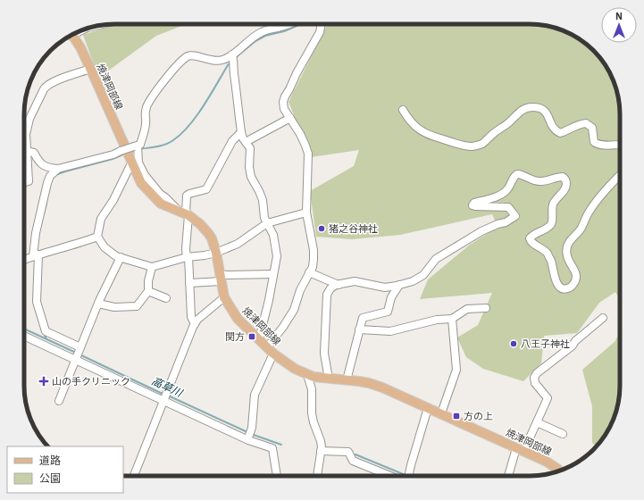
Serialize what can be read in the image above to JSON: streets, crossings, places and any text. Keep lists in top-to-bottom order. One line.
{"streets":{"main road":["焼津岡部線"]},"water":["高草川"],"places":{"other":["猪之谷神社","八王子神社"],"transit":["関方","方の上"],"health":["山の手クリニック"]},"legend":["道路","公園"],"north":"top"}
